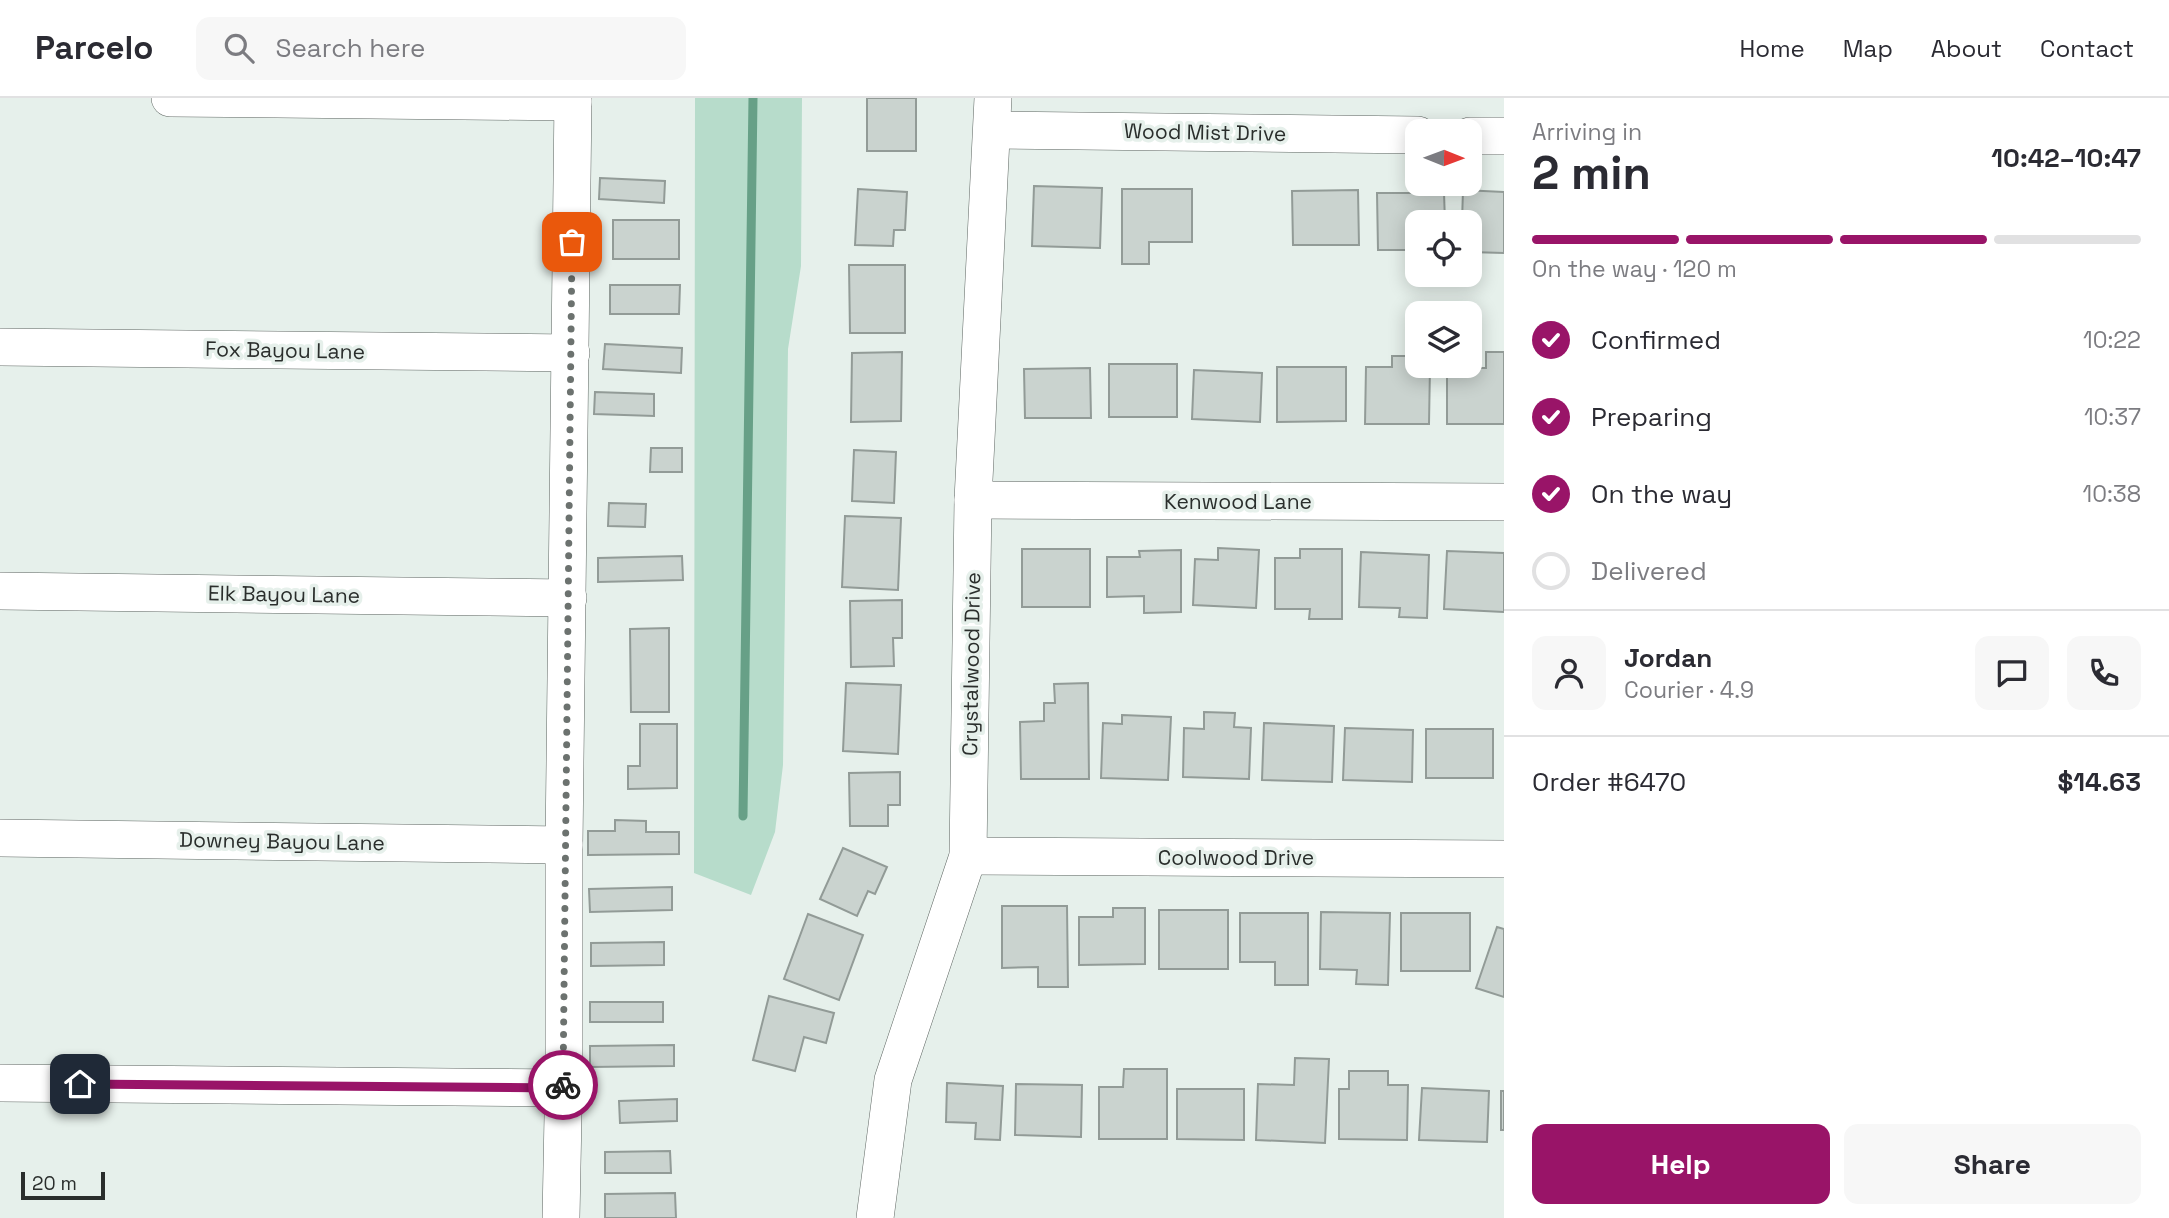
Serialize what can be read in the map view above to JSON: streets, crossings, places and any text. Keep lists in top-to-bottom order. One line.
{"streets":{"street":["Wood Mist Drive","Fox Bayou Lane","Kenwood Lane","Elk Bayou Lane","Crystalwood Drive","Downey Bayou Lane","Coolwood Drive"]},"crossings":[["Wood Mist Drive","Crystalwood Drive"],["Kenwood Lane","Crystalwood Drive"],["Crystalwood Drive","Coolwood Drive"]],"scale_bar":"20 m","north":"right","page":{"header":"Parcelo","search":"Search here","nav":["Home","Map","About","Contact"],"heading":["2 min","Arriving in","10:42–10:47"],"panel":["Jordan","Courier · 4.9","Order #6470","$14.63"],"bar":"On the way · 120 m","list":[["Confirmed","10:22"],["Preparing","10:37"],["On the way","10:38"],"Delivered"],"buttons":["Help","Share"],"scale":"20 m"}}
